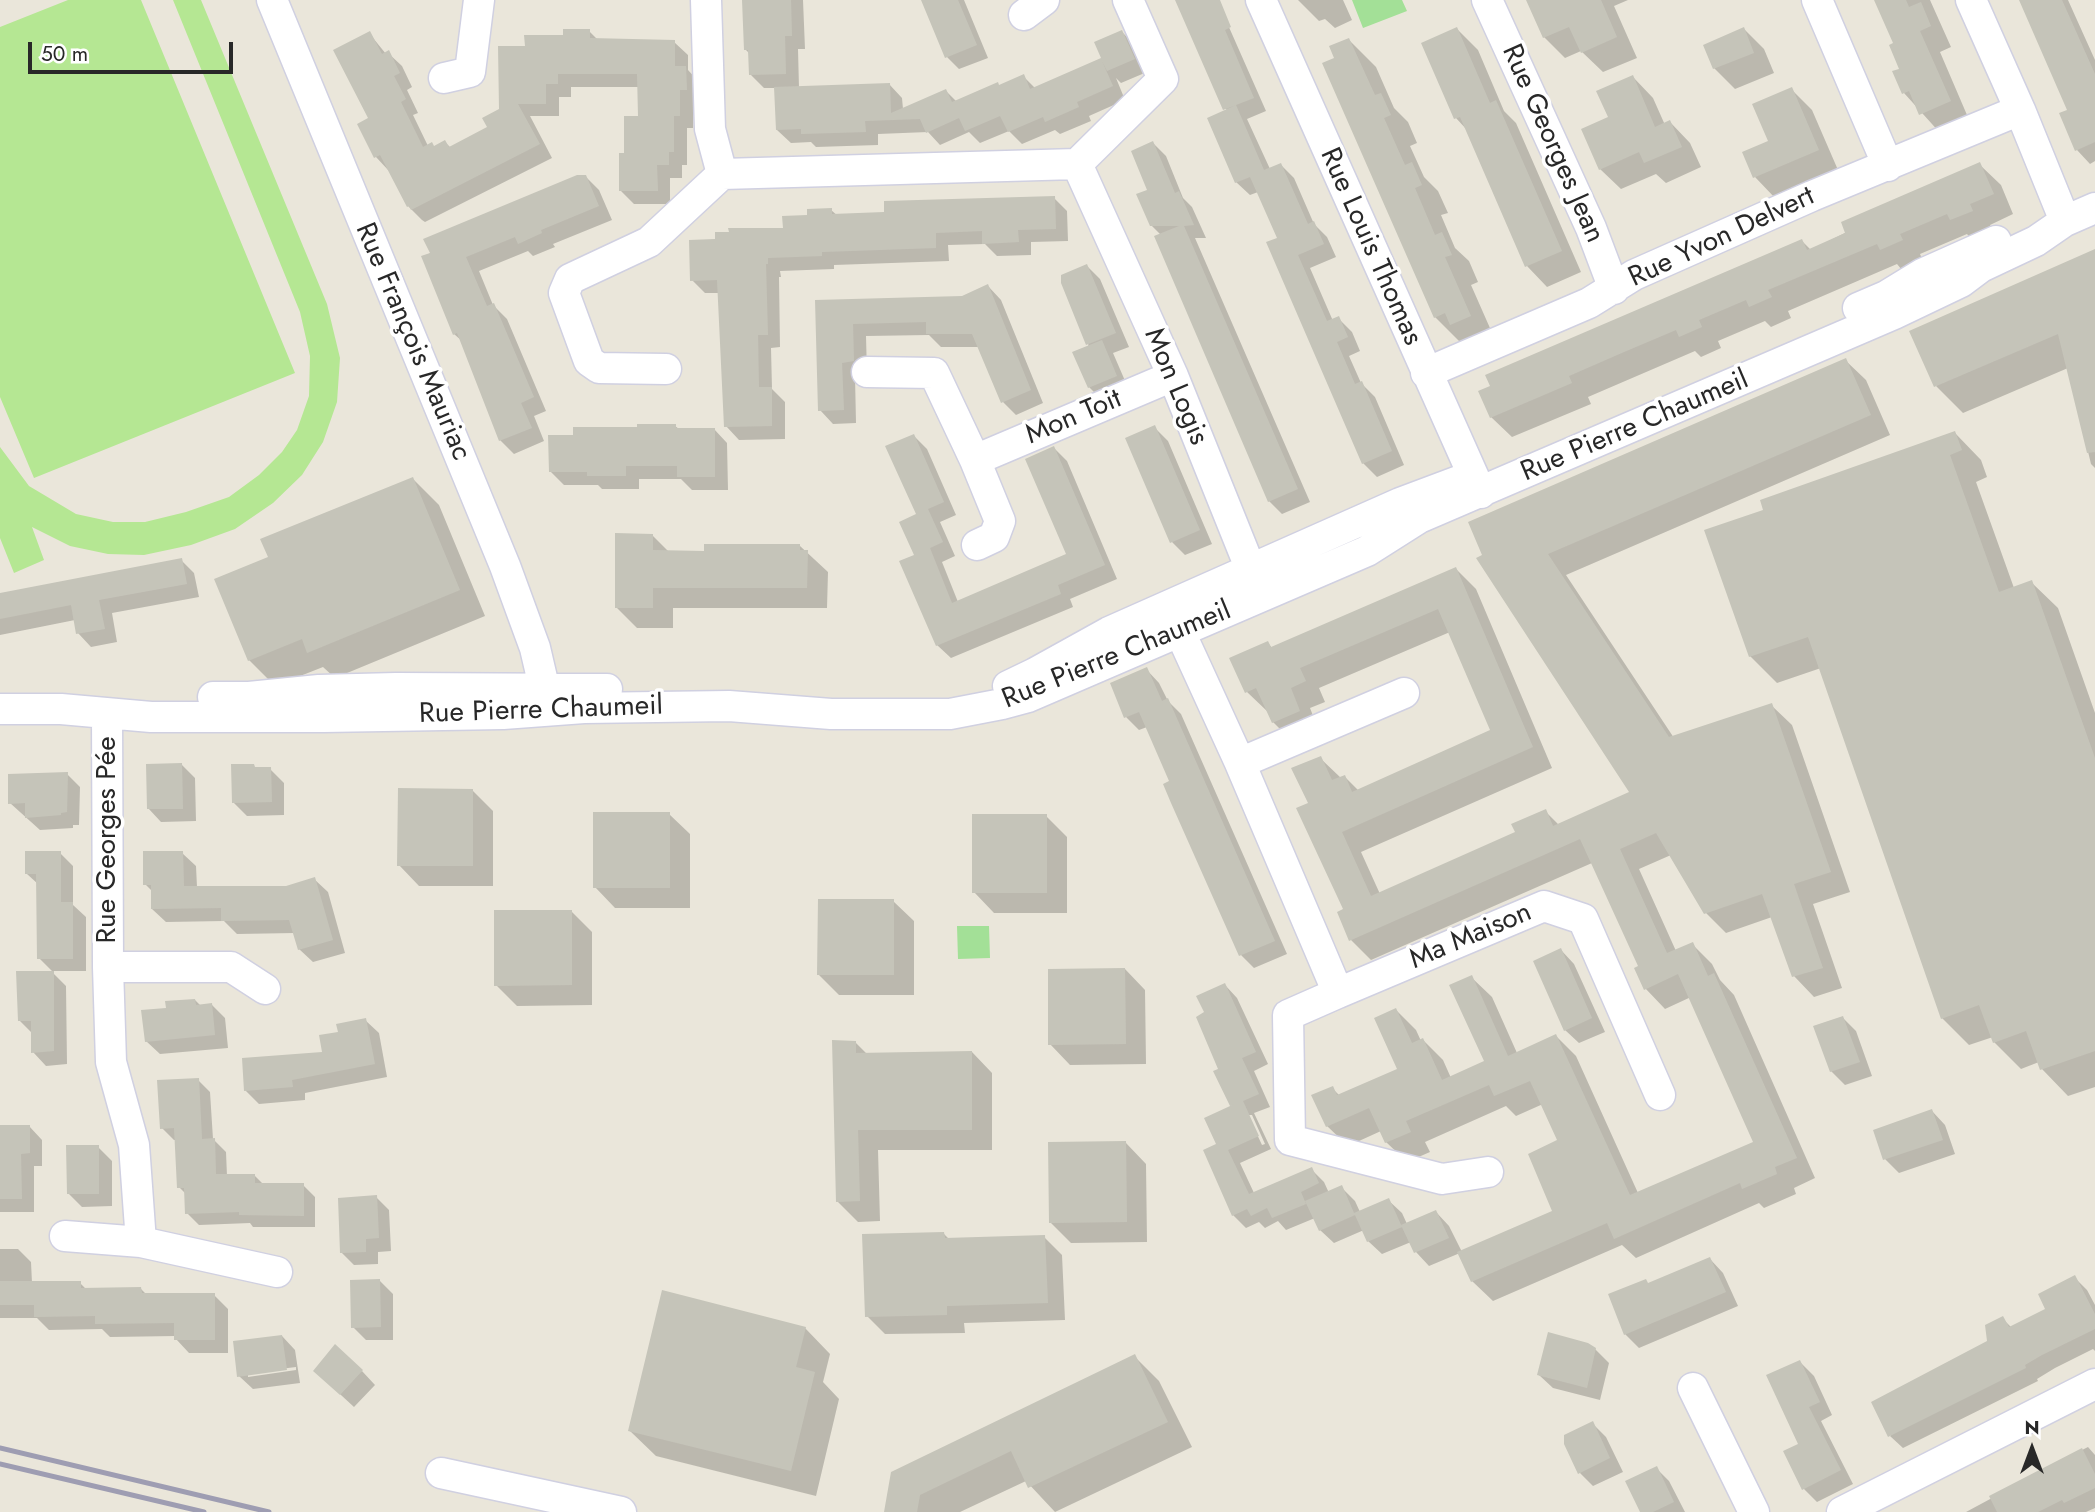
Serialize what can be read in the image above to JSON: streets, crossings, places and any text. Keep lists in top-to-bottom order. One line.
{"streets":{"street":["Rue Georges Jean","Rue Yvon Delvert","Rue Louis Thomas","Rue François Mauriac","Mon Logis","Mon Toit","Rue Pierre Chaumeil","Rue Georges Pée","Ma Maison"]},"crossings":[["Rue Georges Jean","Rue Yvon Delvert"],["Rue Yvon Delvert","Rue Louis Thomas"],["Rue Louis Thomas","Rue Pierre Chaumeil"],["Rue François Mauriac","Rue Pierre Chaumeil"],["Mon Logis","Mon Toit"],["Mon Logis","Rue Pierre Chaumeil"],["Rue Pierre Chaumeil","Rue Georges Pée"]],"scale_bar":"50 m","north":"top"}
